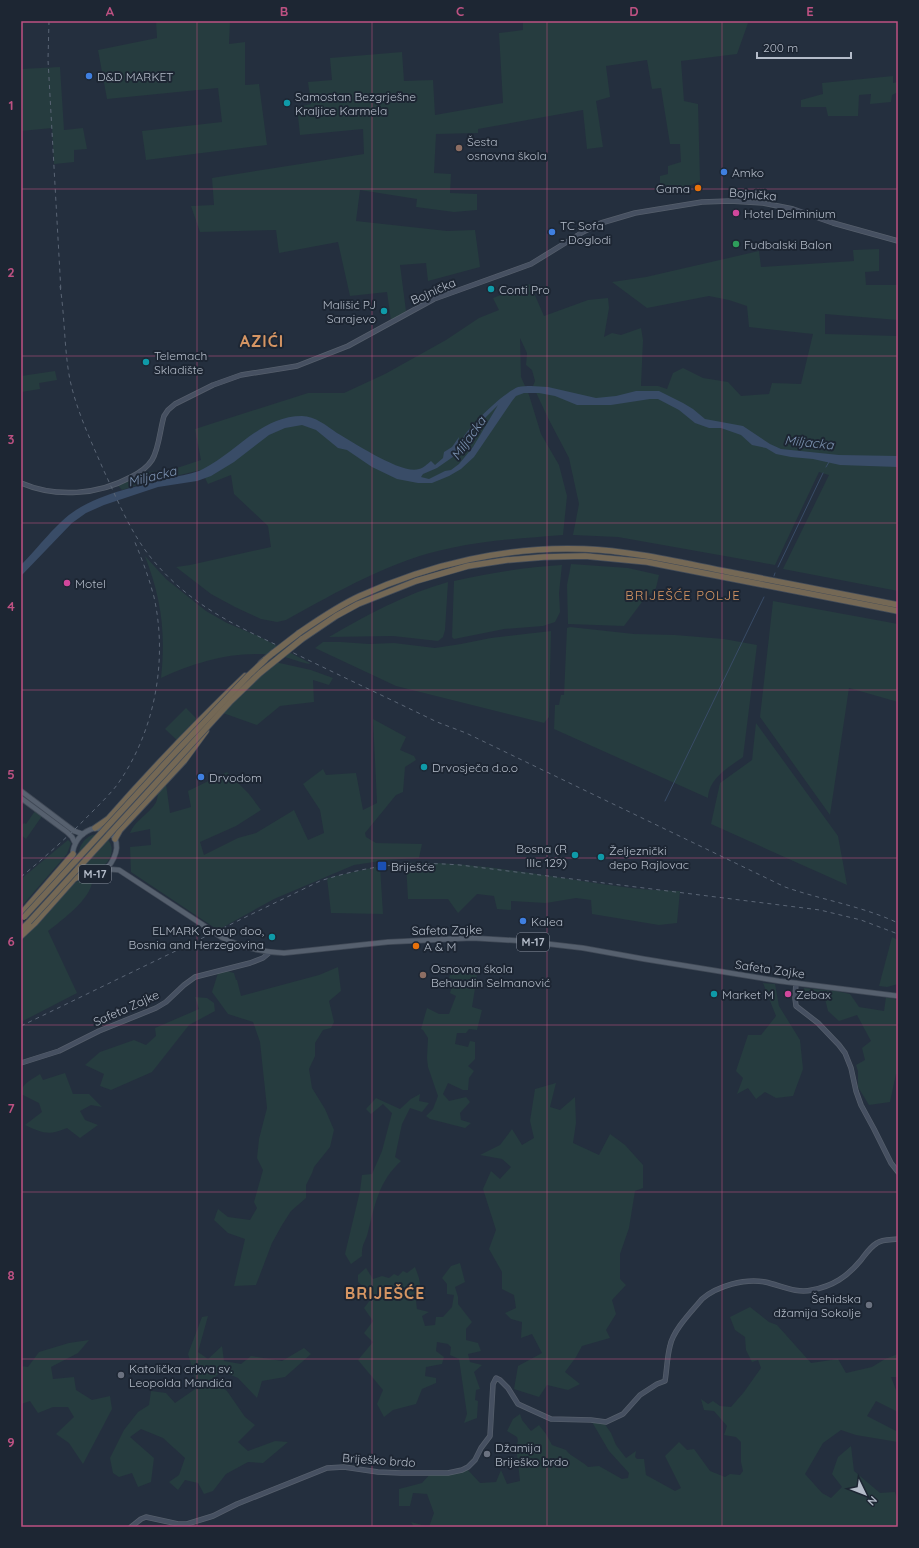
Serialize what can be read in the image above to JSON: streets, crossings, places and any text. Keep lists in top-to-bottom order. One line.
{"streets":{"main road":["Bojnička","M-17","Safeta Zajke","Briješko brdo"]},"crossings":[["M-17","Safeta Zajke"]],"districts":["AZIĆI","BRIJEŠĆE POLJE","BRIJEŠĆE"],"water":["Miljacka"],"places":{"other":["D&D MARKET","Samostan Bezgrješne Kraljice Karmela","Šesta osnovna škola","Amko","Gama","Hotel Delminium","TC Sofa - Doglodi","Fudbalski Balon","Conti Pro","Mališić PJ Sarajevo","Telemach Skladište","Motel","Drvosječa d.o.o","Drvodom","Bosna (R IIIc 129)","Željeznički depo Rajlovac","Kalea","ELMARK Group doo, Bosnia and Herzegovina","A & M","Osnovna śkola Behaudin Selmanović","Market M","Zebax","Šehidska džamija Sokolje","Katolička crkva sv. Leopolda Mandića","Džamija Briješko brdo"],"transit":["Briješće"]},"scale_bar":"200 m","north":"bottom right","grid":{"columns":["A","B","C","D","E"],"rows":["1","2","3","4","5","6","7","8","9"]}}
